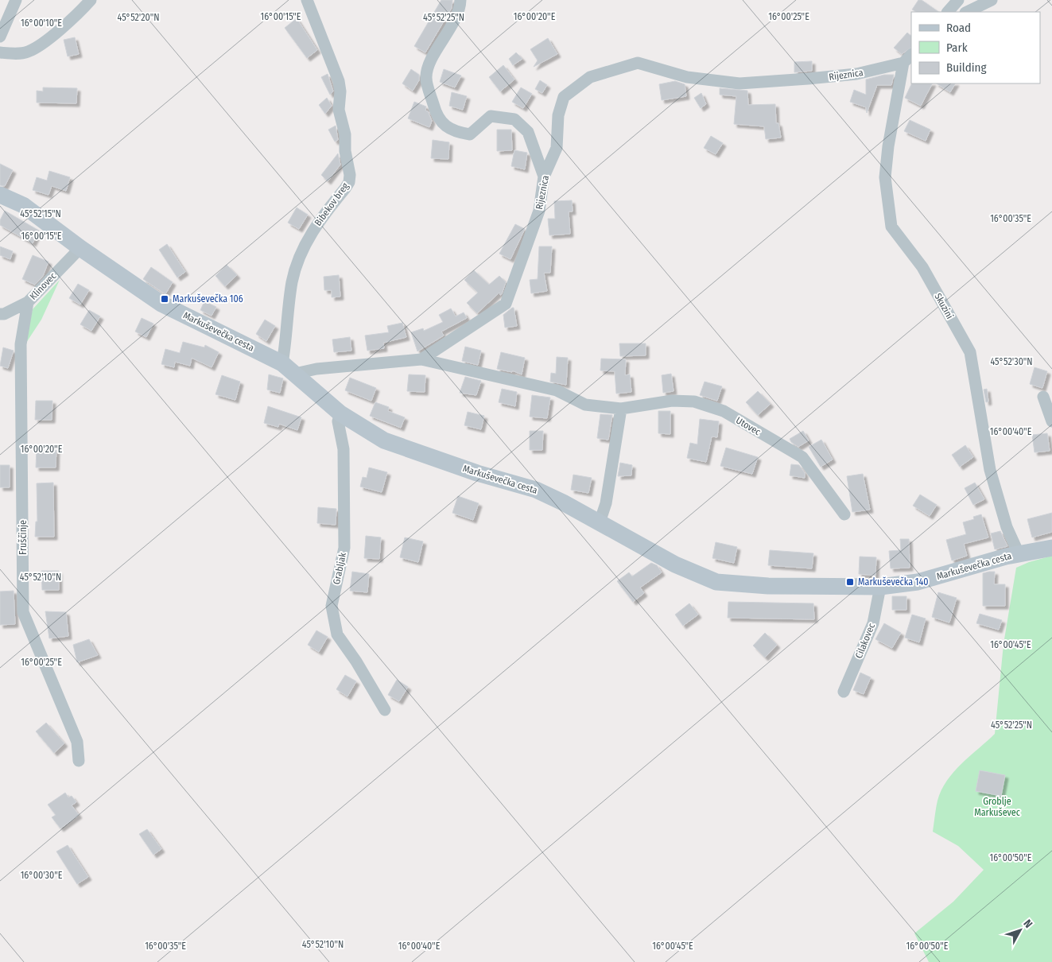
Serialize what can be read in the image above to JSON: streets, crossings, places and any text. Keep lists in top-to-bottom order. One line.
{"streets":{"main road":["Markuševečka cesta"],"street":["Rijeznica","Bibekov breg","Klinovec","Skuzini","Utovec","Fruščinje","Grabljak","Cilakovec"]},"crossings":[["Rijeznica","Bibekov breg"],["Rijeznica","Skuzini"],["Rijeznica","Markuševečka cesta"],["Rijeznica","Utovec"],["Bibekov breg","Markuševečka cesta"],["Klinovec","Markuševečka cesta"],["Klinovec","Fruščinje"],["Skuzini","Markuševečka cesta"],["Markuševečka cesta","Grabljak"],["Markuševečka cesta","Cilakovec"]],"parks":["Groblje Markuševec"],"places":{"transit":["Markuševečka 106","Markuševečka 140"]},"legend":["Road","Park","Building"],"north":"top right","coordinates":["16°00'15\"E","16°00'20\"E","16°00'25\"E","45°52'20\"N","45°52'25\"N","16°00'10\"E","45°52'15\"N","16°00'35\"E","45°52'30\"N","16°00'40\"E","45°52'10\"N","16°00'45\"E","16°00'50\"E","16°00'30\"E"]}
